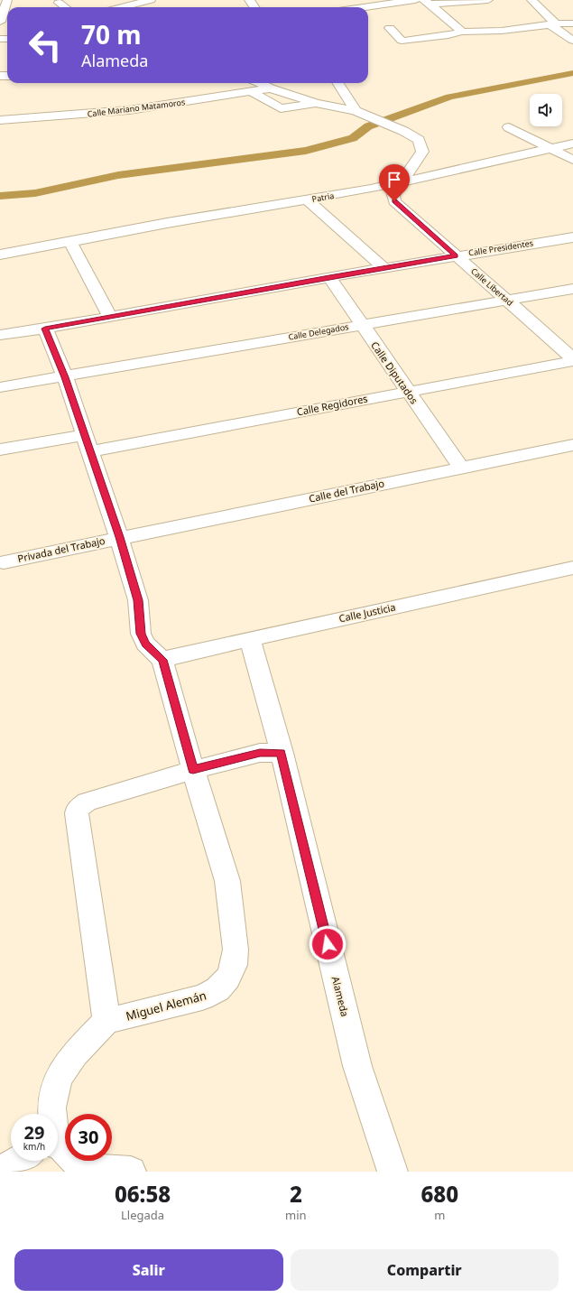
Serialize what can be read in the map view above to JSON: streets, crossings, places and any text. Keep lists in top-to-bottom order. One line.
{"streets":{"street":["Calle Mariano Matamoros","Patria","Calle Presidentes","Calle Libertad","Calle Delegados","Calle Diputados","Calle Regidores","Calle del Trabajo","Privada del Trabajo","Calle Justicia","Alameda","Miguel Alemán"]},"crossings":[["Patria","Calle Libertad"],["Calle Presidentes","Calle Libertad"],["Calle Presidentes","Calle Diputados"],["Calle Libertad","Calle Delegados"],["Calle Libertad","Calle Regidores"],["Calle Delegados","Calle Diputados"],["Calle Diputados","Calle Regidores"],["Calle Diputados","Calle del Trabajo"],["Calle del Trabajo","Privada del Trabajo"],["Calle Justicia","Alameda"]],"page":{"turn":["70 m","Alameda"],"speed":"29 km/h","limit":"30","eta":["06:58","Llegada","2","min","680","m"],"buttons":["Salir","Compartir"]}}
